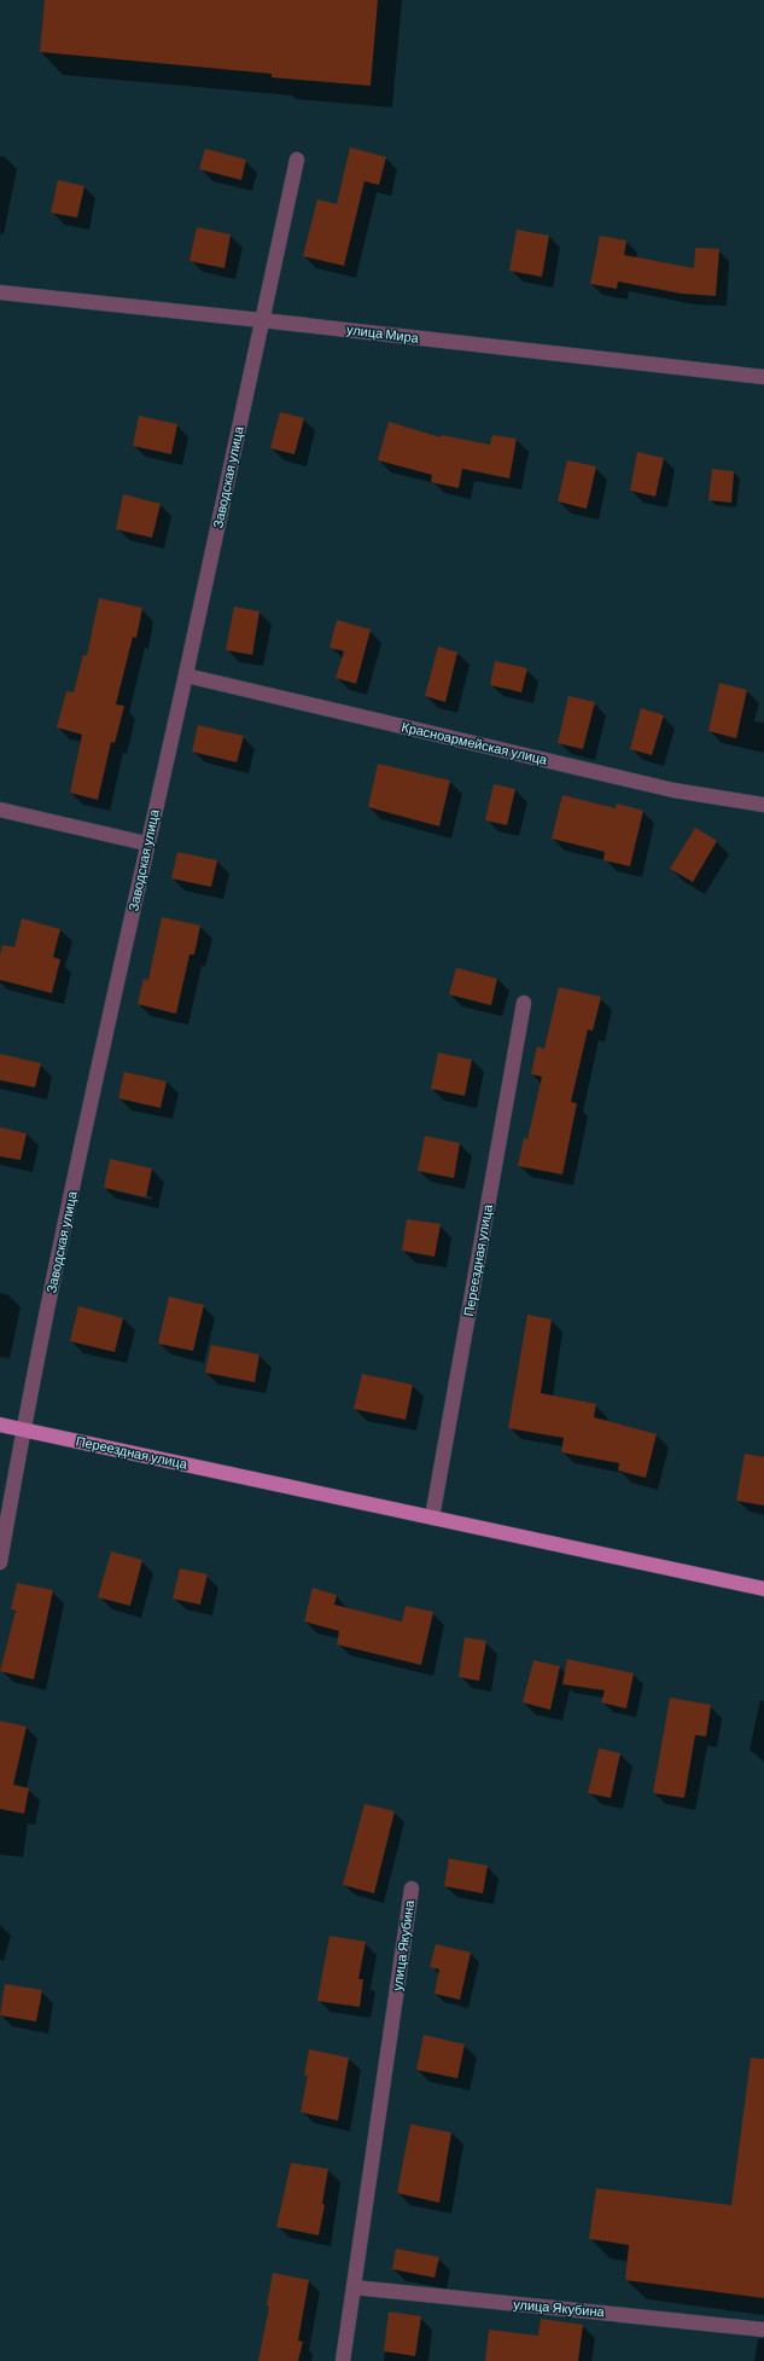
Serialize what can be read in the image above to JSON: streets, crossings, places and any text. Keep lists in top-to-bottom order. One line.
{"streets":{"main road":["Переездная улица"],"street":["улица Мира","Заводская улица","Красноармейская улица","улица Якубина"]},"crossings":[["улица Мира","Заводская улица"],["Заводская улица","Красноармейская улица"],["Заводская улица","Переездная улица"]]}
